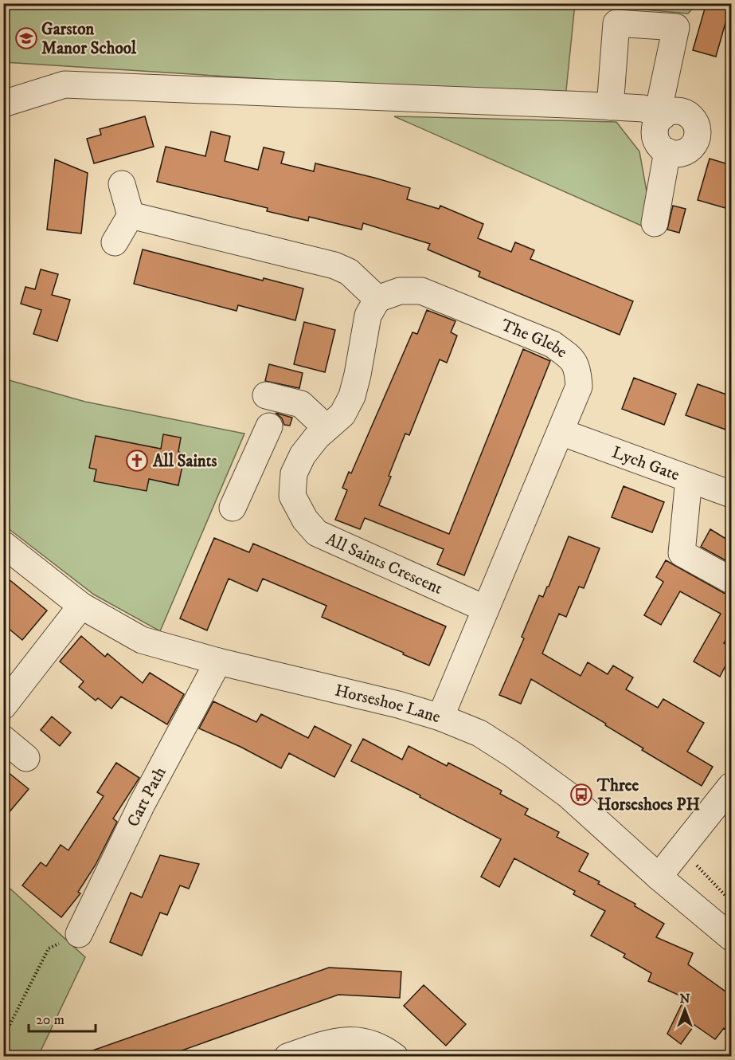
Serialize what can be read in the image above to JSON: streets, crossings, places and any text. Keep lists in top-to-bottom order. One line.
{"streets":{"street":["The Glebe","Lych Gate","All Saints Crescent","Horseshoe Lane","Cart Path"]},"crossings":[["The Glebe","Lych Gate"],["The Glebe","All Saints Crescent"],["The Glebe","Horseshoe Lane"],["Horseshoe Lane","Cart Path"]],"places":{"school or university":["Garston Manor School"],"church":["All Saints"],"bus stop":["Three Horseshoes PH"]},"scale_bar":"20 m","north":"top"}
